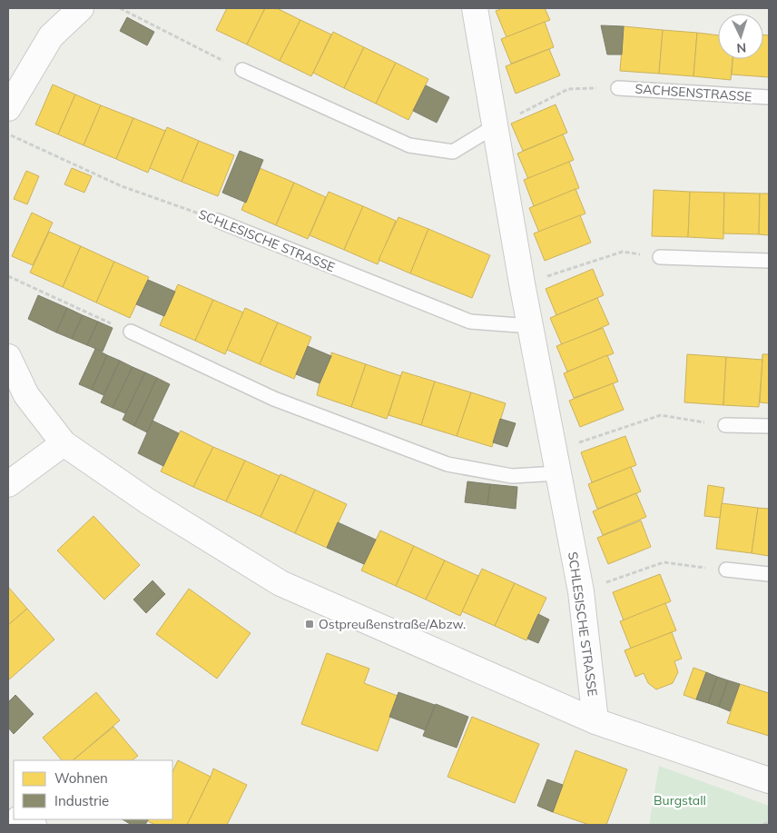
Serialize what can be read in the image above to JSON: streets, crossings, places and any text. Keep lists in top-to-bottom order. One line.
{"streets":{"street":["SCHLESISCHE STRASSE"],"lane":["SACHSENSTRASSE"]},"parks":["Burgstall"],"places":{"transit":["Ostpreußenstraße/Abzw."]},"legend":["Wohnen","Industrie"],"north":"bottom"}
